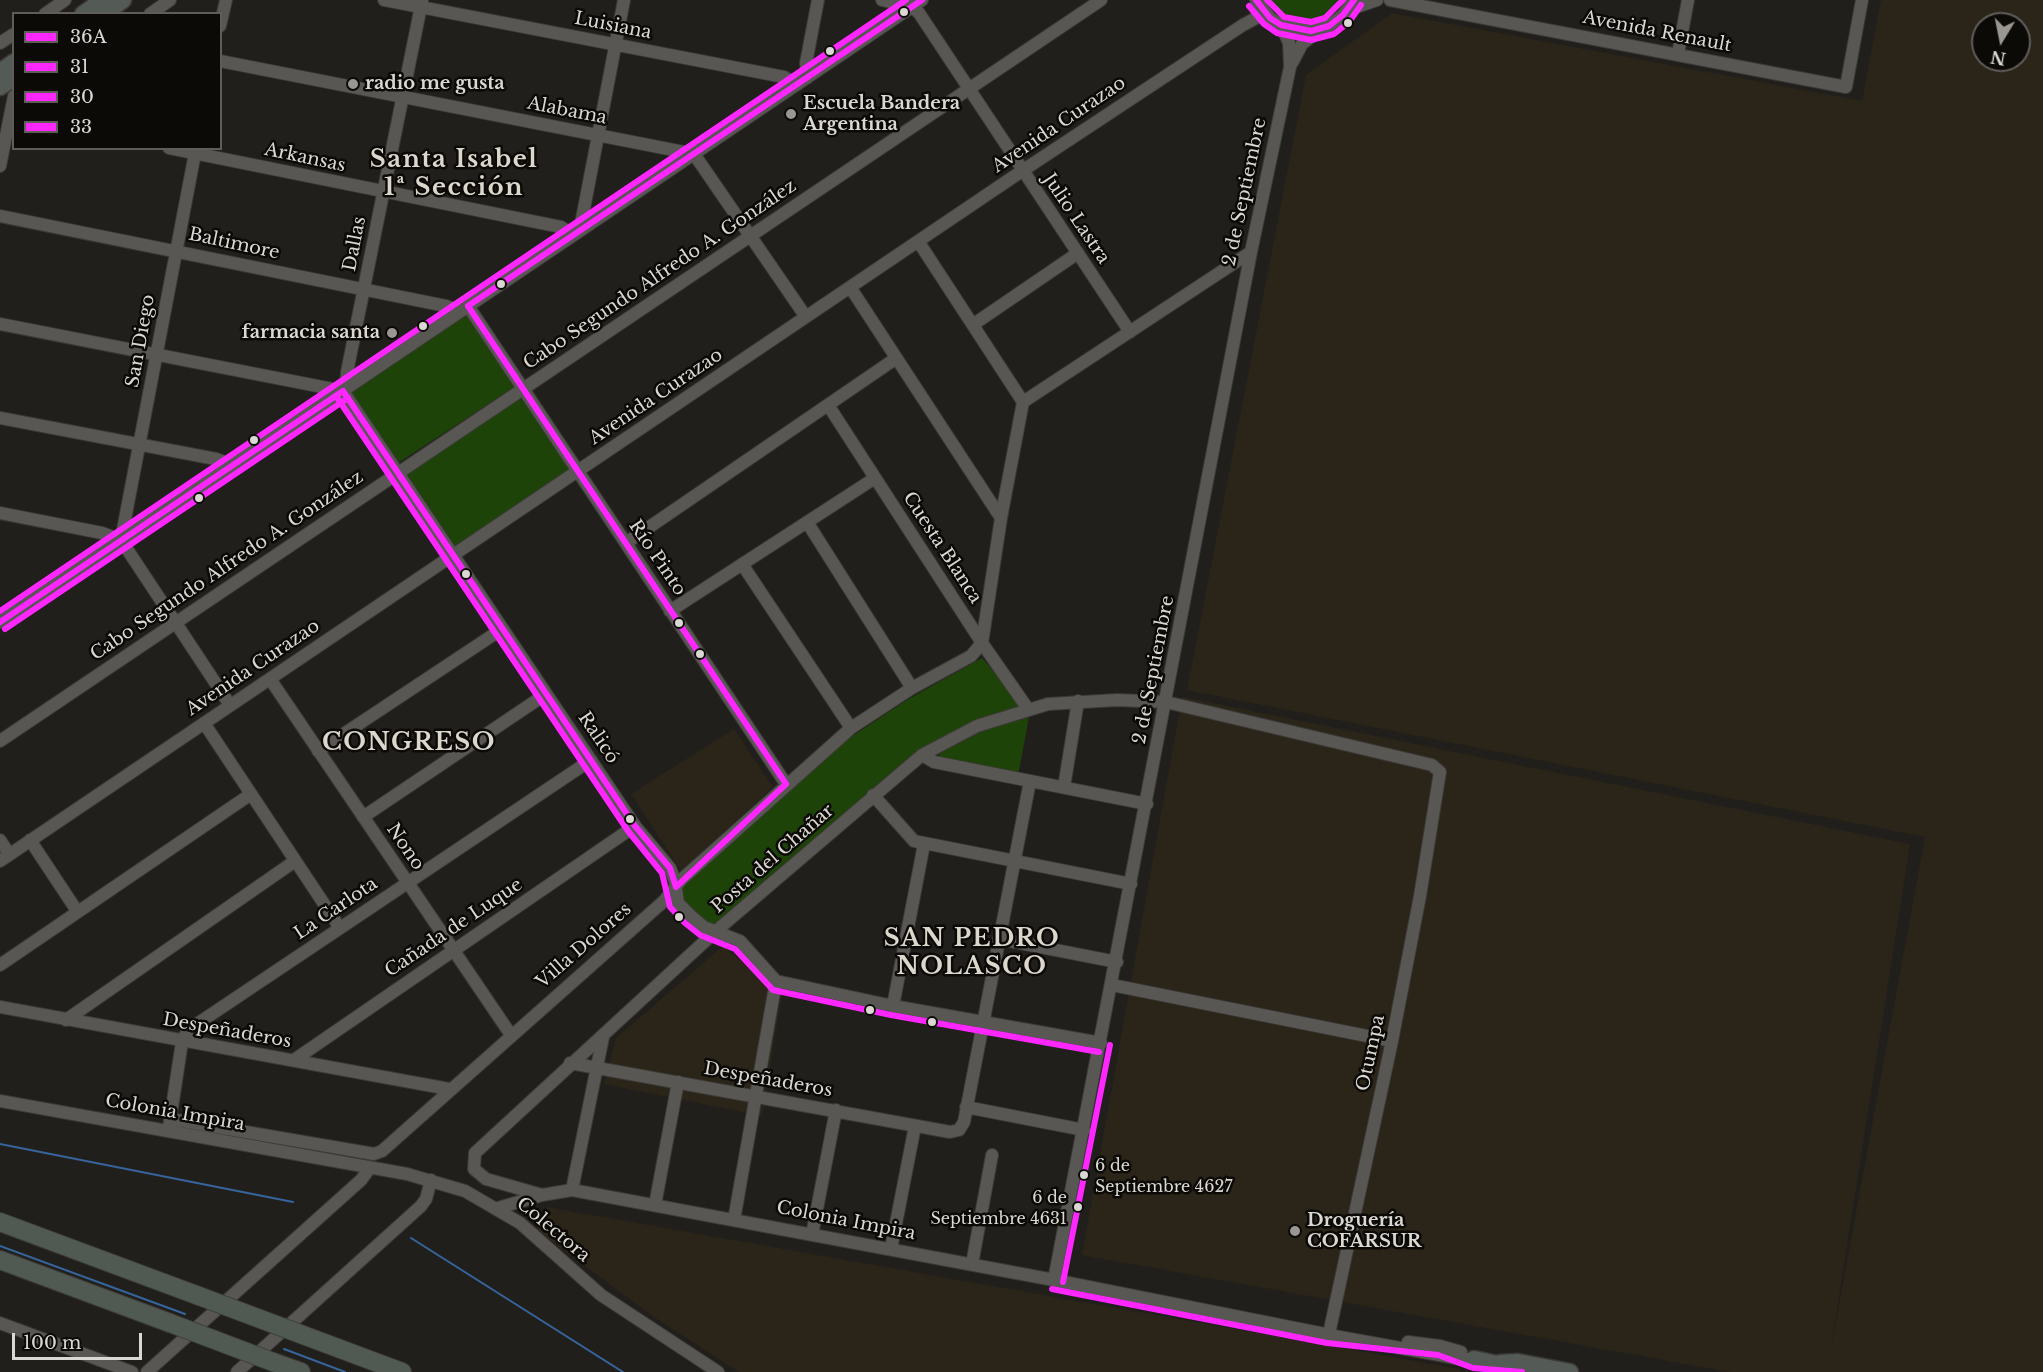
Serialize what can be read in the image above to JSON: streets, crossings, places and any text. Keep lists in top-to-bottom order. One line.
{"streets":{"main road":["Colonia Impira"],"street":["Luisiana","Avenida Renault","Alabama","Avenida Curazao","Arkansas","2 de Septiembre","Julio Lastra","Baltimore","Dallas","Cabo Segundo Alfredo A. González","San Diego","Cuesta Blanca","Río Pinto","Ralicó","Nono","Posta del Chañar","La Carlota","Cañada de Luque","Villa Dolores","Despeñaderos","Otumpa","Colectora"]},"crossings":[["Luisiana","Dallas"],["Alabama","Dallas"],["Avenida Curazao","Julio Lastra"],["Avenida Curazao","Río Pinto"],["Avenida Curazao","Ralicó"],["Avenida Curazao","Nono"],["Arkansas","Dallas"],["Arkansas","San Diego"],["2 de Septiembre","Posta del Chañar"],["2 de Septiembre","Colonia Impira"],["Julio Lastra","Cabo Segundo Alfredo A. González"],["Baltimore","Dallas"],["Baltimore","San Diego"],["Baltimore","Río Pinto"],["Dallas","Ralicó"],["Cabo Segundo Alfredo A. González","Río Pinto"],["Cabo Segundo Alfredo A. González","Ralicó"],["Cuesta Blanca","Posta del Chañar"],["Cuesta Blanca","Villa Dolores"],["Río Pinto","Villa Dolores"],["Ralicó","Posta del Chañar"],["Ralicó","La Carlota"],["Ralicó","Cañada de Luque"],["Ralicó","Villa Dolores"],["Nono","La Carlota"],["Nono","Cañada de Luque"],["Nono","Villa Dolores"],["Posta del Chañar","Despeñaderos"],["Posta del Chañar","Otumpa"],["Posta del Chañar","Colonia Impira"],["La Carlota","Despeñaderos"],["Cañada de Luque","Despeñaderos"],["Villa Dolores","Despeñaderos"],["Villa Dolores","Colonia Impira"],["Otumpa","Colonia Impira"],["Colonia Impira","Colectora"]],"districts":["Santa Isabel 1ª Sección","CONGRESO","SAN PEDRO NOLASCO"],"places":["radio me gusta","Escuela Bandera Argentina","farmacia santa","6 de Septiembre 4627","6 de Septiembre 4631","Droguería COFARSUR"],"lines":["transit line 36A","transit line 30","transit line 33","transit line 31"],"legend":["36A","31","30","33"],"scale_bar":"100 m","north":"bottom"}
